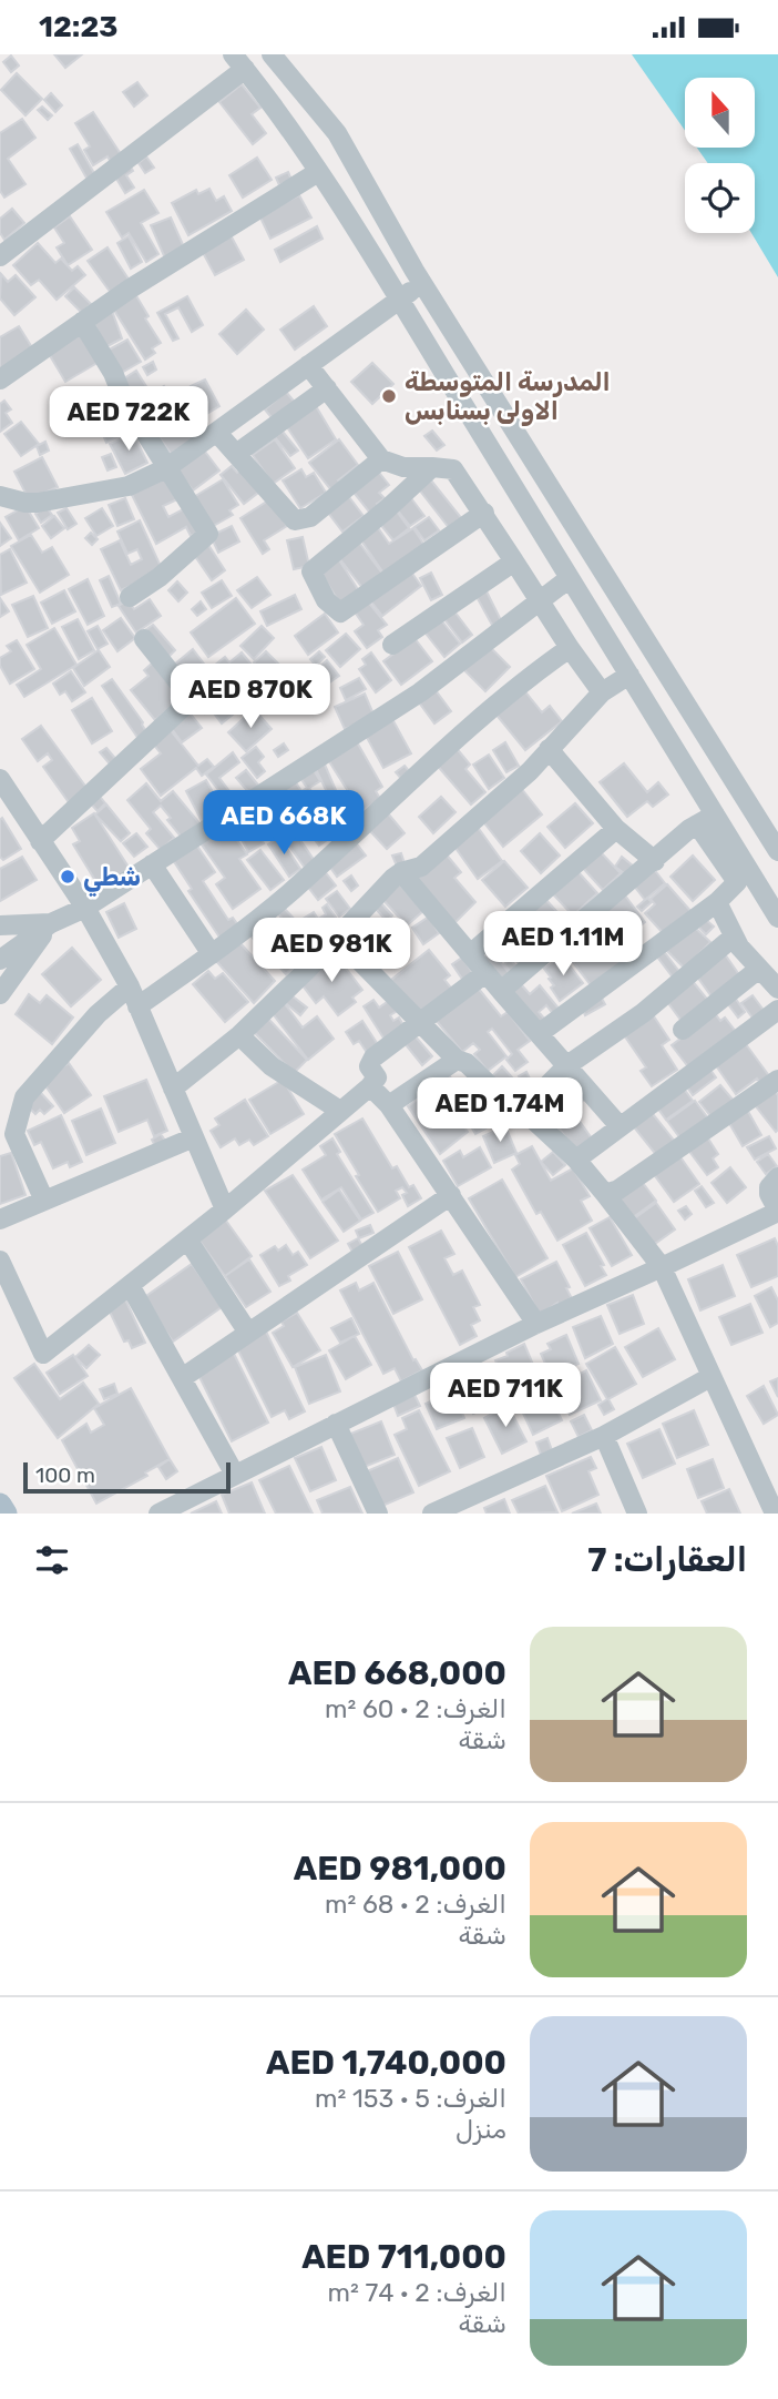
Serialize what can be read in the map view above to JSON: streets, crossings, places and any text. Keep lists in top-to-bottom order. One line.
{"places":["المدرسة المتوسطة الاولى بسنابس","شطي"],"scale_bar":"100 m","north":"top","page":{"status":"12:23","price":["AED 722K","AED 870K","AED 668K","AED 1.11M","AED 981K","AED 1.74M","AED 711K"],"scale":"100 m","heading":"العقارات: 7","list":[{"name":"AED 668,000","note":"الغرف: 2 · 60 m² · شقة"},{"name":"AED 981,000","note":"الغرف: 2 · 68 m² · شقة"},{"name":"AED 1,740,000","note":"الغرف: 5 · 153 m² · منزل"},{"name":"AED 711,000","note":"الغرف: 2 · 74 m² · شقة"}]}}
